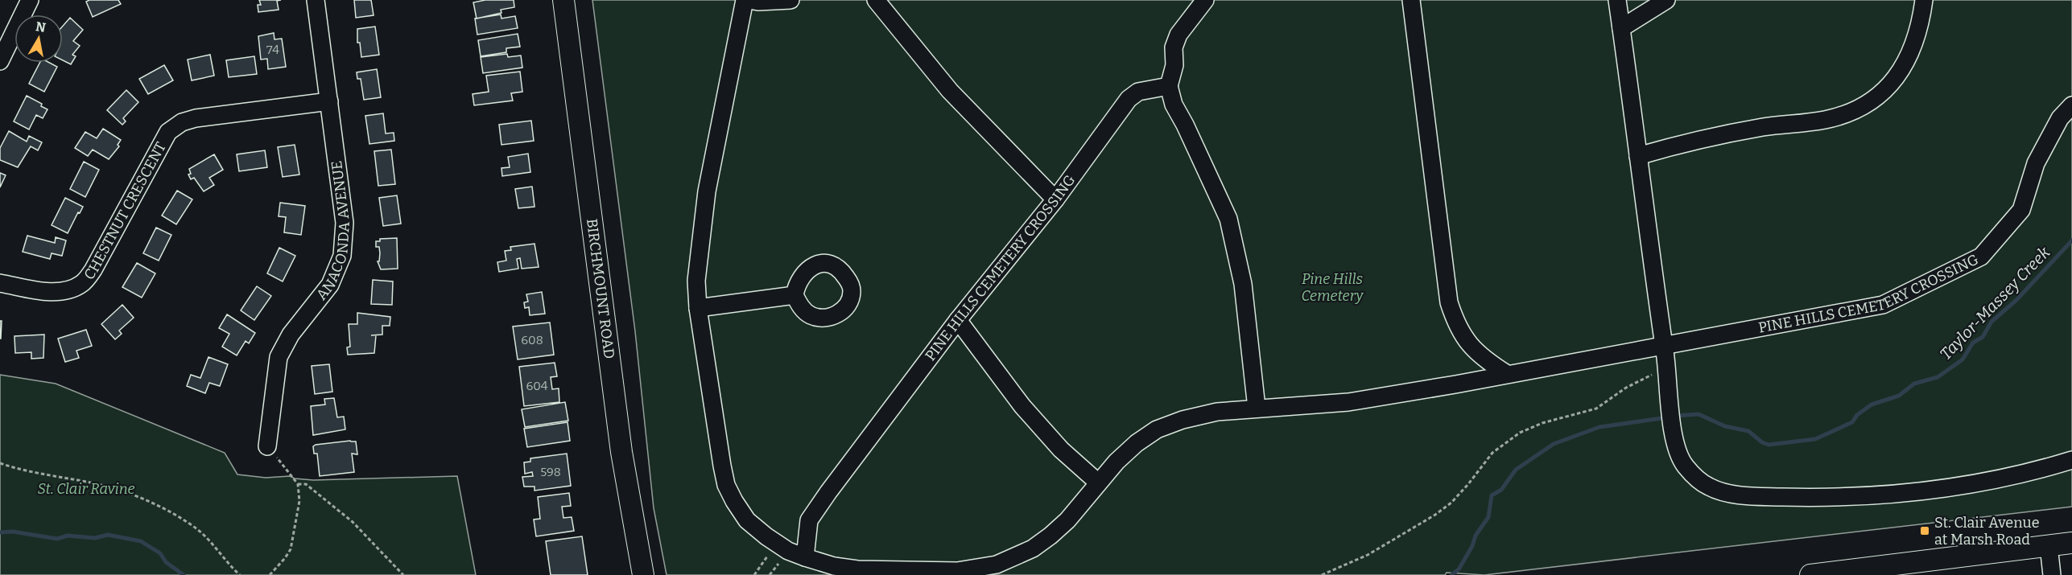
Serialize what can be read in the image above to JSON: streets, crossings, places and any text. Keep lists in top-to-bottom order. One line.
{"streets":{"main road":["BIRCHMOUNT ROAD"],"street":["CHESTNUT CRESCENT","ANACONDA AVENUE","PINE HILLS CEMETERY CROSSING"]},"crossings":[["CHESTNUT CRESCENT","ANACONDA AVENUE"]],"water":["Taylor-Massey Creek"],"parks":["Pine Hills Cemetery","St. Clair Ravine"],"places":{"transit":["St. Clair Avenue at Marsh Road"]},"house_numbers":["74","608","604","598"],"north":"top"}
